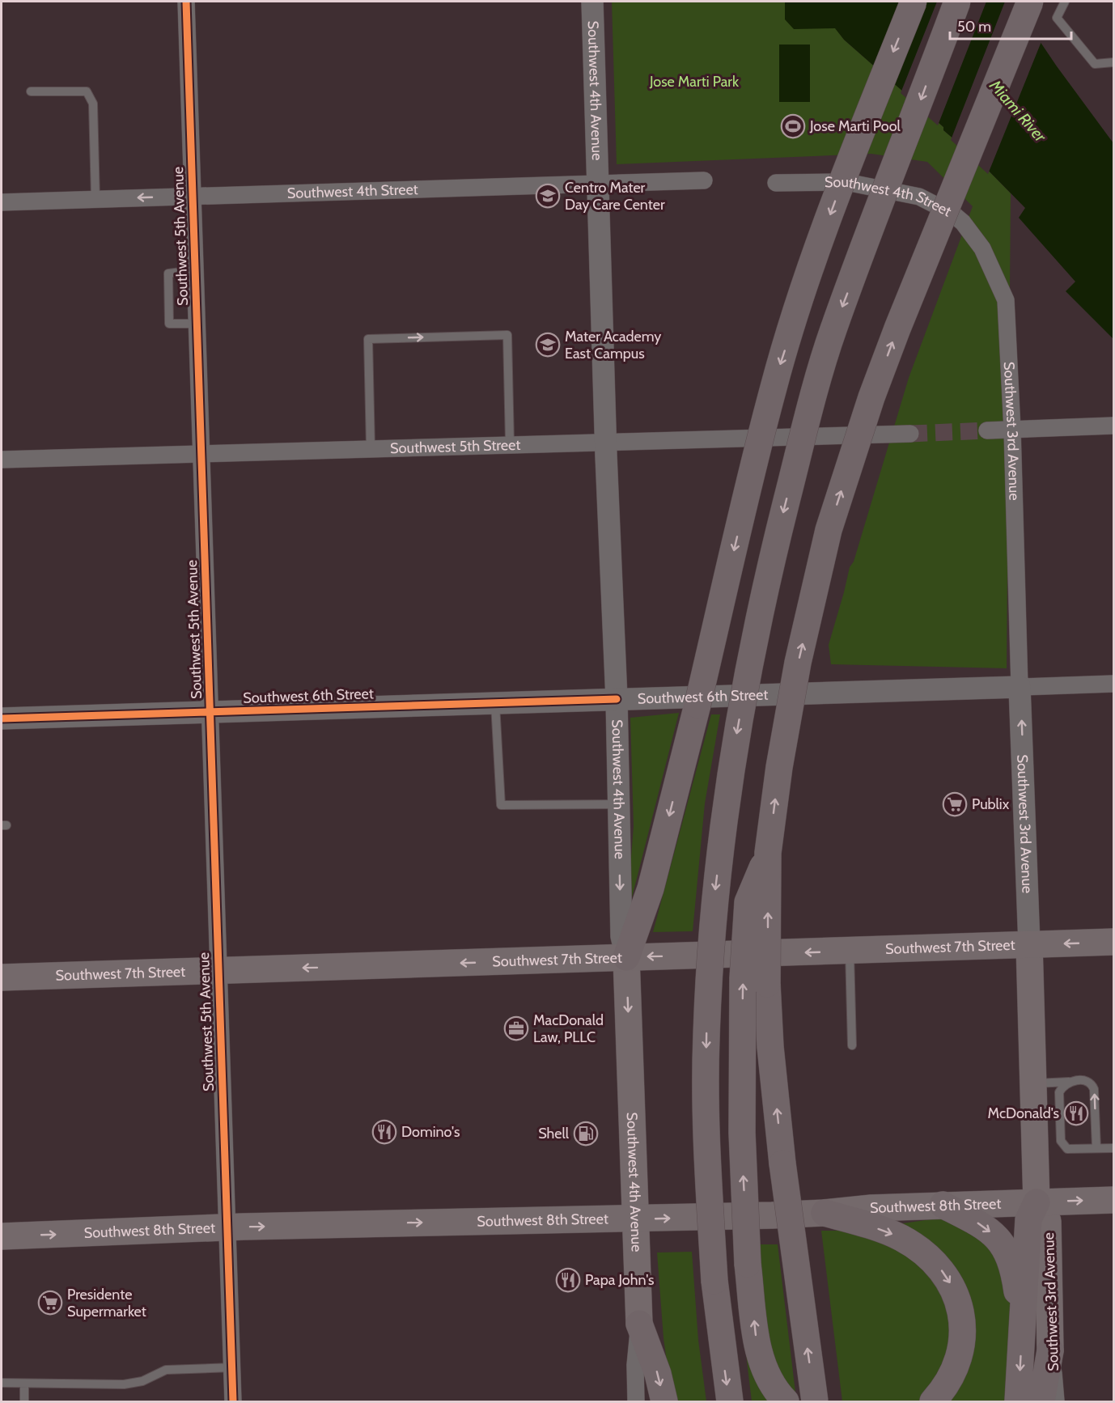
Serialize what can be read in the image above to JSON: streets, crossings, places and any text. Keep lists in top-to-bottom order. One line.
{"streets":{"main road":["Southwest 4th Avenue","Southwest 3rd Avenue","Southwest 7th Street","Southwest 8th Street"],"street":["Southwest 4th Street","Southwest 5th Avenue","Southwest 5th Street","Southwest 6th Street"]},"crossings":[["Southwest 4th Avenue","Southwest 4th Street"],["Southwest 4th Avenue","Southwest 5th Street"],["Southwest 4th Avenue","Southwest 6th Street"],["Southwest 4th Avenue","Southwest 7th Street"],["Southwest 4th Avenue","Southwest 8th Street"],["Southwest 4th Street","Southwest 5th Avenue"],["Southwest 4th Street","Southwest 3rd Avenue"],["Southwest 5th Avenue","Southwest 5th Street"],["Southwest 5th Avenue","Southwest 6th Street"],["Southwest 5th Avenue","Southwest 7th Street"],["Southwest 5th Avenue","Southwest 8th Street"],["Southwest 3rd Avenue","Southwest 6th Street"],["Southwest 3rd Avenue","Southwest 7th Street"],["Southwest 3rd Avenue","Southwest 8th Street"]],"one_way":["Southwest 7th Street","Southwest 8th Street"],"water":["Miami River"],"parks":["Jose Marti Park"],"places":{"sports":["Jose Marti Pool"],"school or university":["Centro Mater Day Care Center","Mater Academy East Campus"],"supermarket":["Publix","Presidente Supermarket"],"office":["MacDonald Law, PLLC"],"restaurant":["McDonald's","Domino's","Papa John's"],"fuel station":["Shell"]},"scale_bar":"50 m"}
